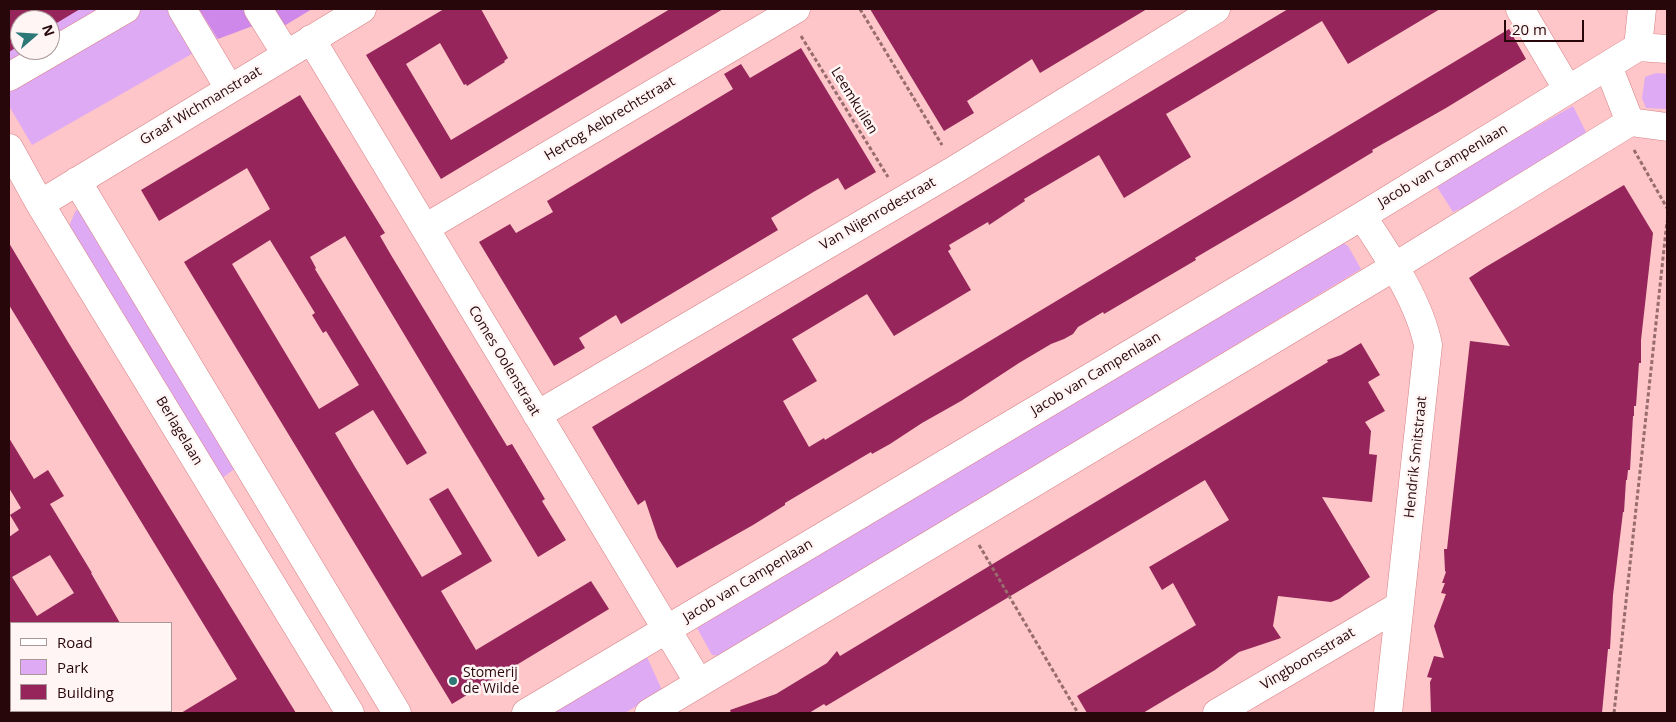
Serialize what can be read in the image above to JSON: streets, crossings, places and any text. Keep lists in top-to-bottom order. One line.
{"streets":{"street":["Graaf Wichmanstraat","Hertog Aelbrechtstraat","Jacob van Campenlaan","Van Nijenrodestraat","Comes Oolenstraat","Berlagelaan","Hendrik Smitstraat","Vingboonsstraat"],"path":["Leemkuilen"]},"crossings":[["Leemkuilen","Hertog Aelbrechtstraat"],["Leemkuilen","Van Nijenrodestraat"],["Graaf Wichmanstraat","Comes Oolenstraat"],["Graaf Wichmanstraat","Berlagelaan"],["Hertog Aelbrechtstraat","Comes Oolenstraat"],["Jacob van Campenlaan","Comes Oolenstraat"],["Jacob van Campenlaan","Hendrik Smitstraat"],["Van Nijenrodestraat","Comes Oolenstraat"],["Hendrik Smitstraat","Vingboonsstraat"]],"places":["Stomerij de Wilde"],"legend":["Road","Park","Building"],"scale_bar":"20 m","north":"right"}
